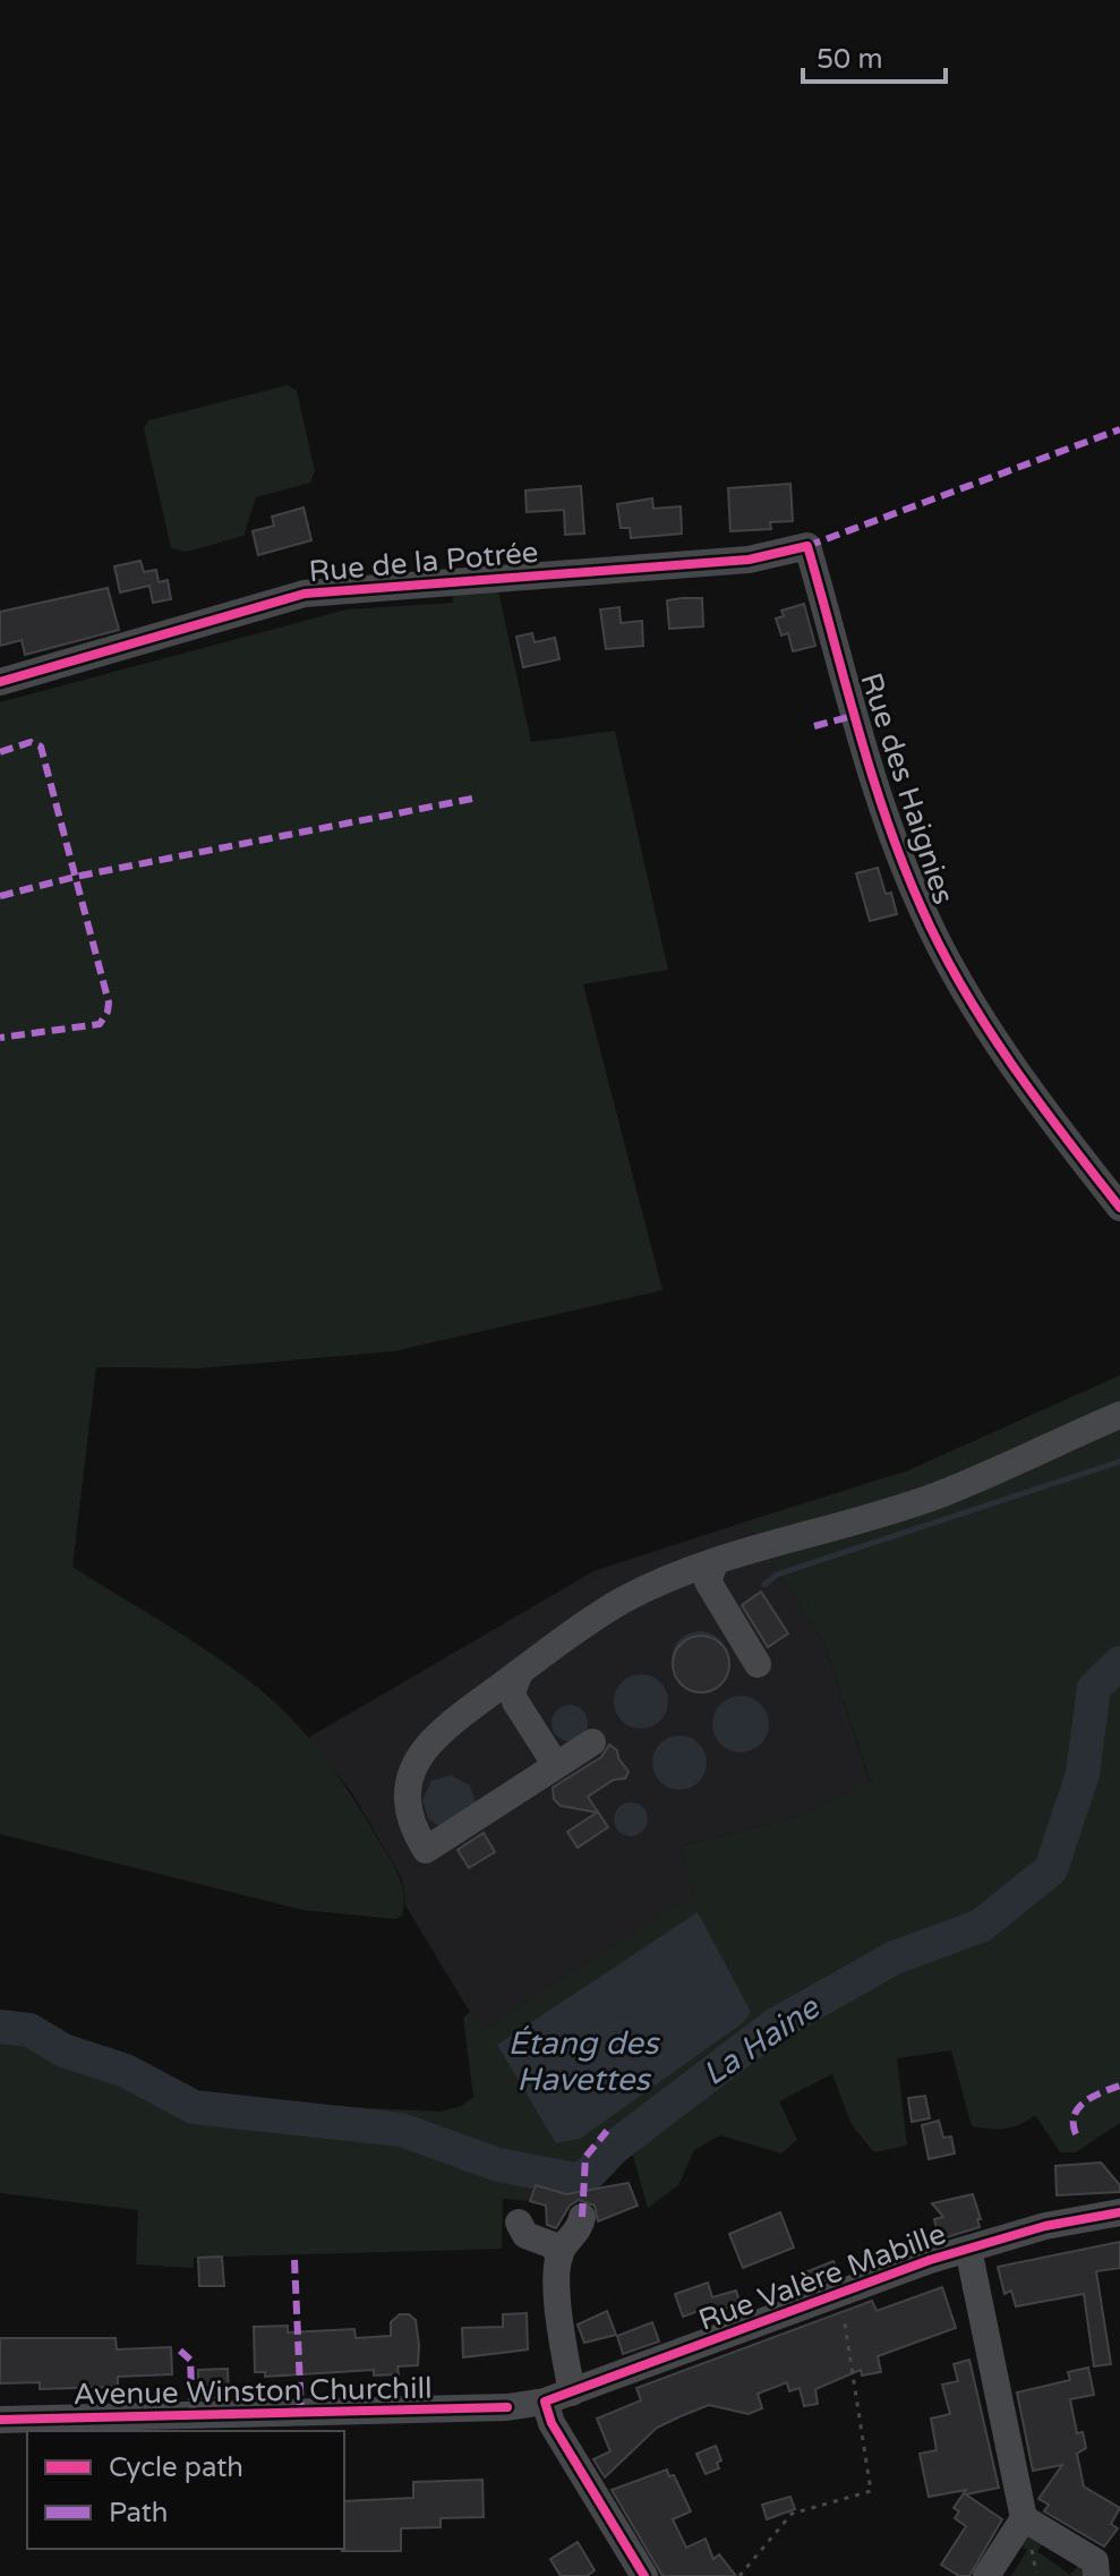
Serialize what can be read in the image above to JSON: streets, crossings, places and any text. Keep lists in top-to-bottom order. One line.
{"streets":{"street":["Rue de la Potrée","Rue des Haignies","Rue Valère Mabille","Avenue Winston Churchill"]},"crossings":[["Rue de la Potrée","Rue des Haignies"],["Rue Valère Mabille","Avenue Winston Churchill"]],"water":["La Haine","Étang des Havettes"],"legend":["Cycle path","Path"],"scale_bar":"50 m"}
